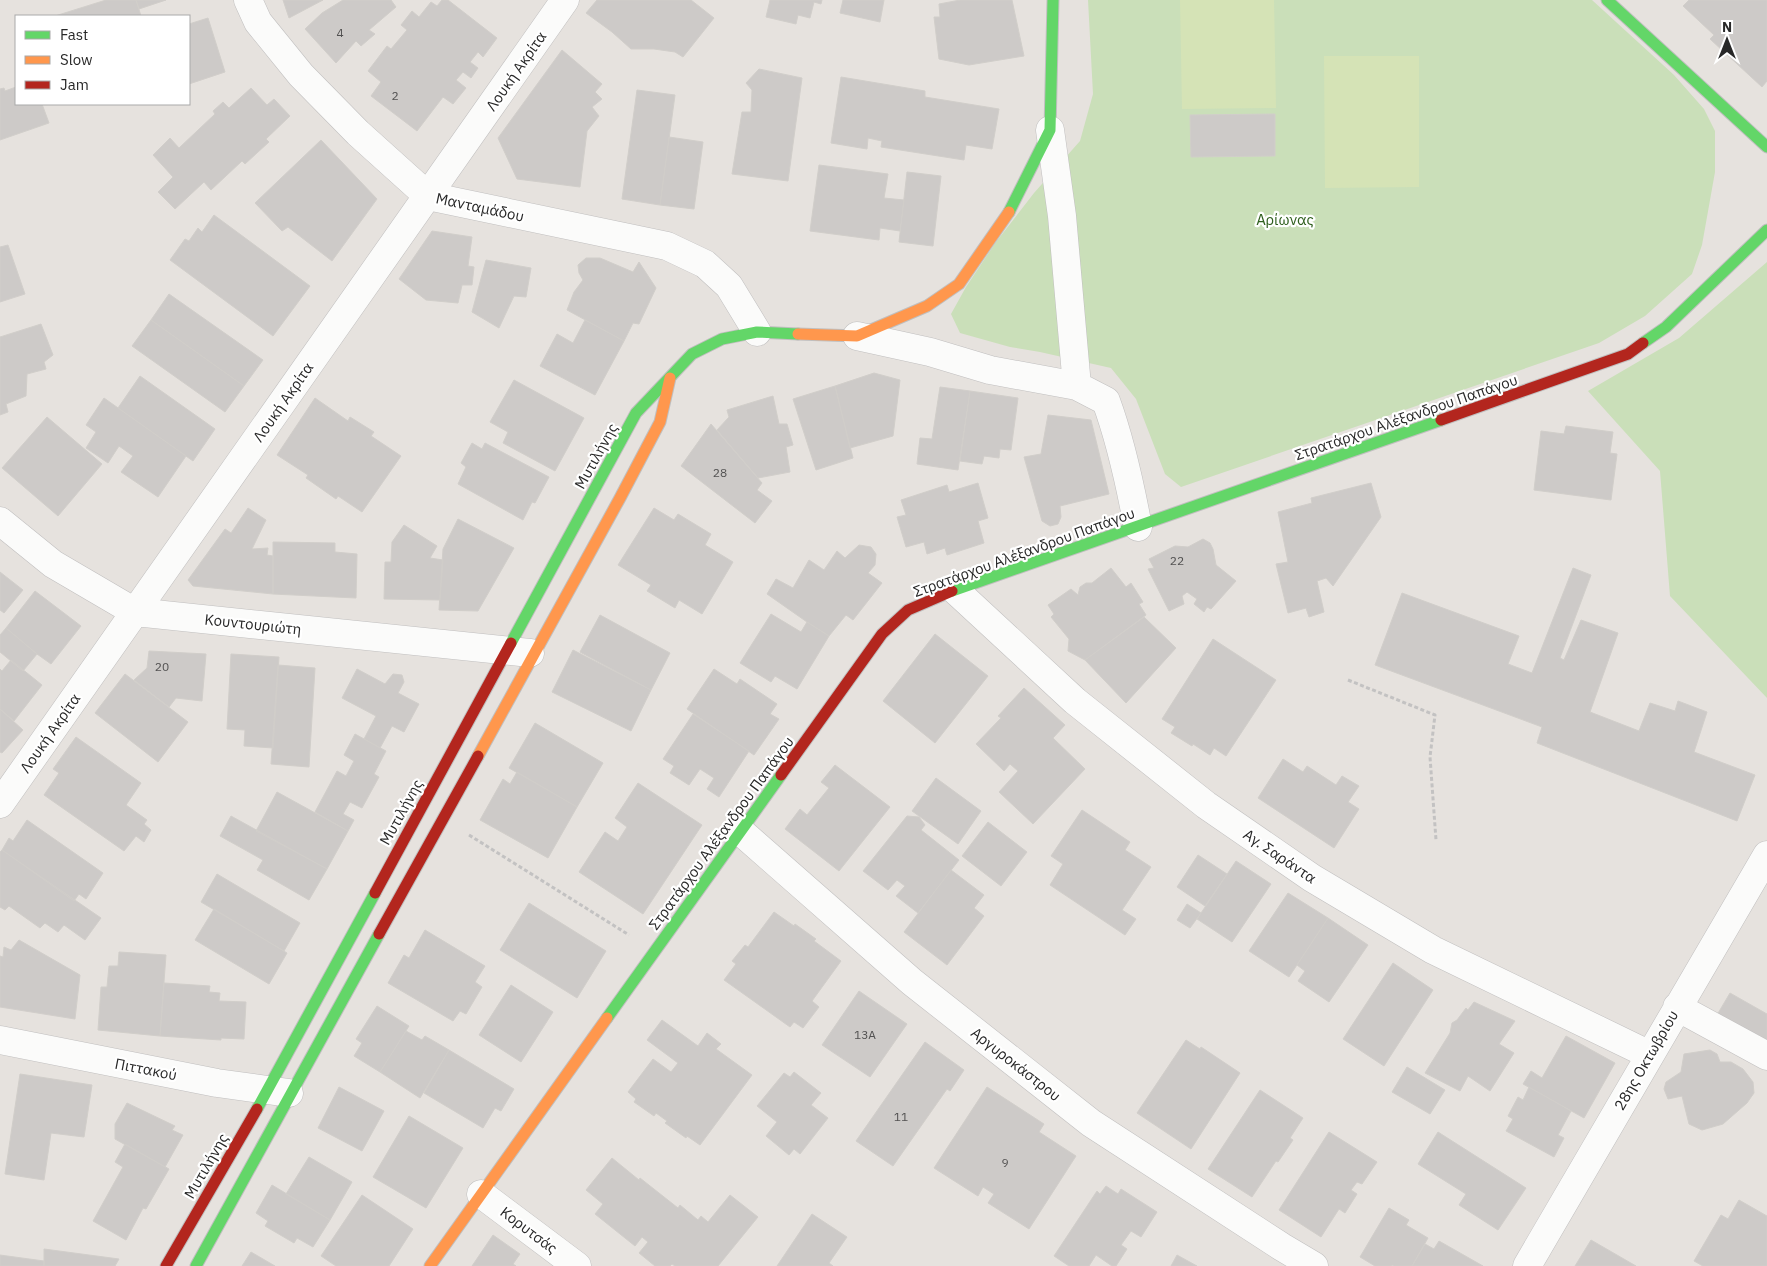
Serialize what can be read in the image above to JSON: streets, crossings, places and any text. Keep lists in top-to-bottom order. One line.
{"streets":{"street":["Λουκή Ακρίτα","Μανταμάδου","Στρατάρχου Αλέξανδρου Παπάγου","Μυτιλήνης","Κουντουριώτη","Αγ. Σαράντα","28ης Οκτωβρίου","Αργυροκάστρου","Πιττακού","Κορυτσάς"]},"crossings":[["Λουκή Ακρίτα","Μανταμάδου"],["Λουκή Ακρίτα","Κουντουριώτη"],["Μανταμάδου","Μυτιλήνης"],["Στρατάρχου Αλέξανδρου Παπάγου","Αγ. Σαράντα"],["Στρατάρχου Αλέξανδρου Παπάγου","Αργυροκάστρου"],["Στρατάρχου Αλέξανδρου Παπάγου","Κορυτσάς"],["Μυτιλήνης","Κουντουριώτη"],["Μυτιλήνης","Πιττακού"],["Αγ. Σαράντα","28ης Οκτωβρίου"]],"parks":["Αρίωνας"],"house_numbers":["4","2","28","22","20","13A","11","9"],"legend":["Fast","Slow","Jam"],"north":"top"}
